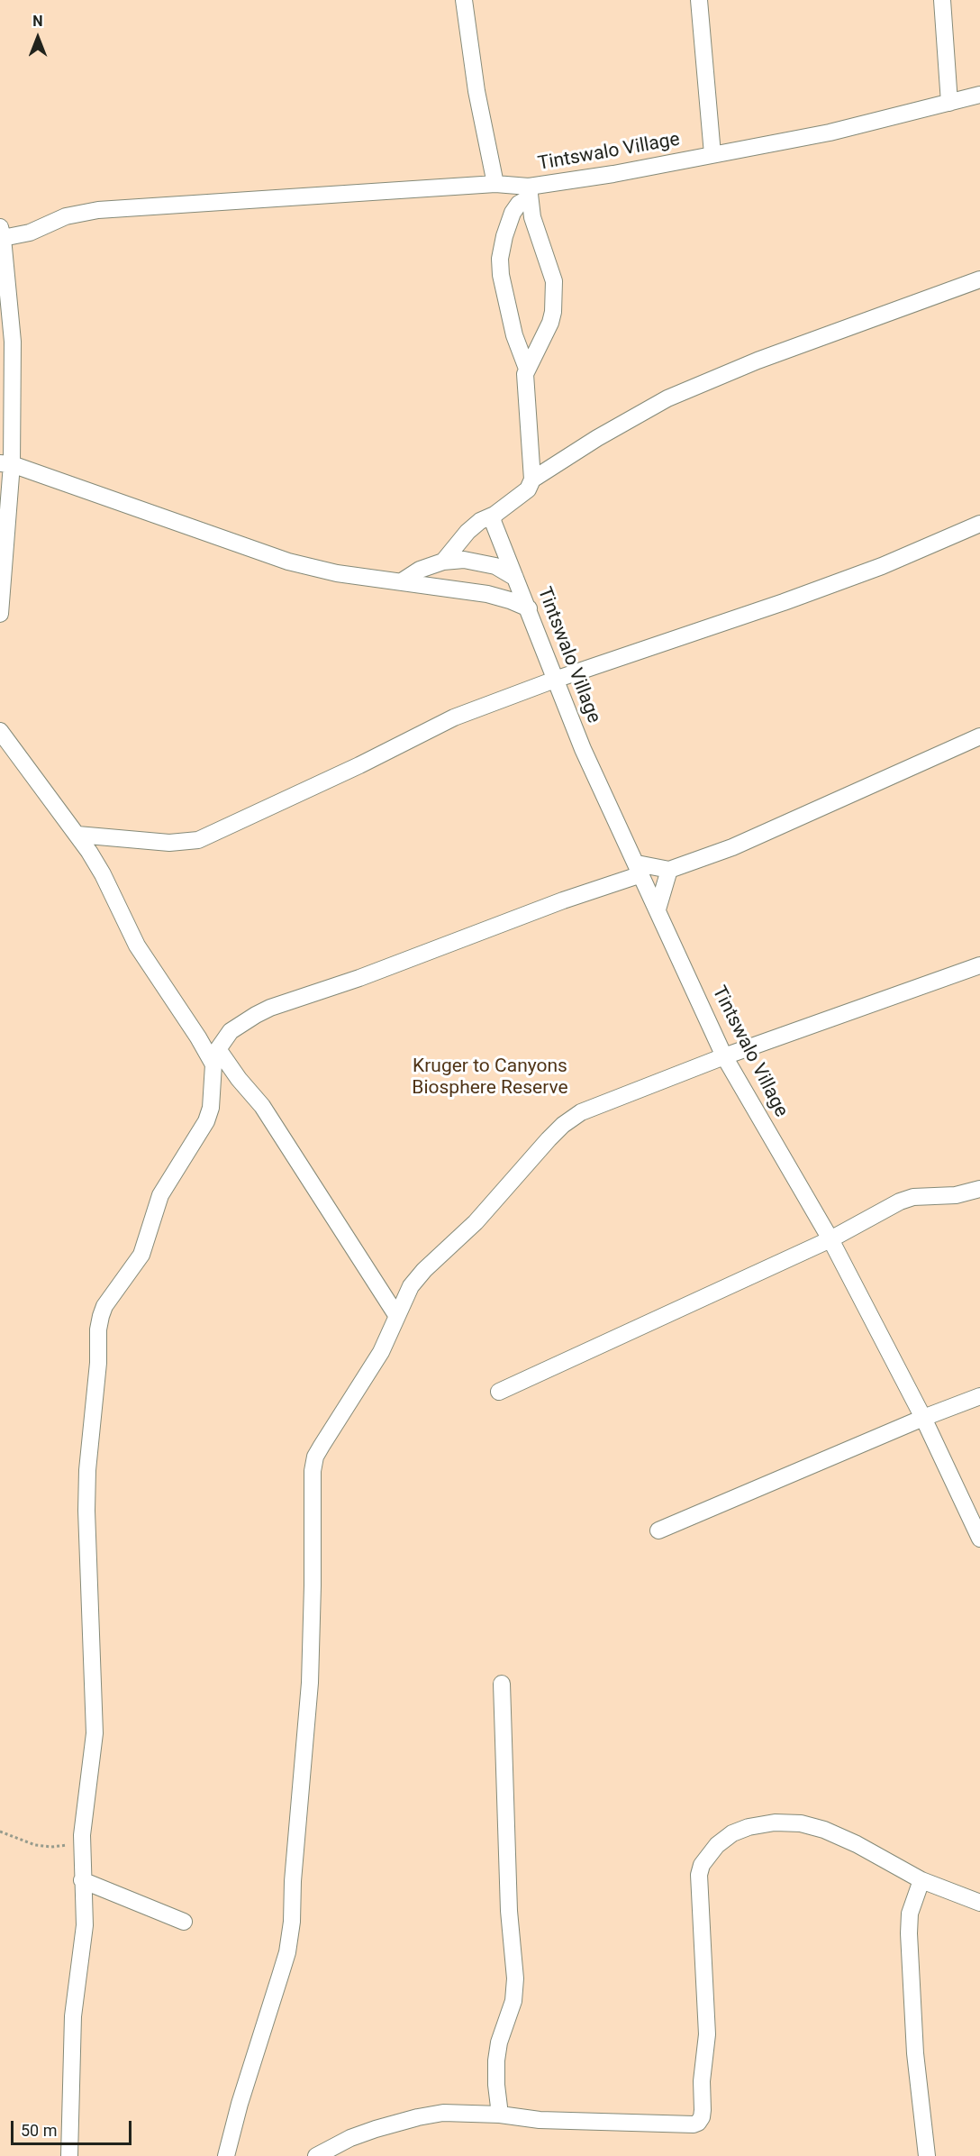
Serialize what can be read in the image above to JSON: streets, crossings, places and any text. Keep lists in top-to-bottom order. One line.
{"streets":{"street":["Tintswalo Village"]},"parks":["Kruger to Canyons Biosphere Reserve"],"scale_bar":"50 m","north":"top"}
